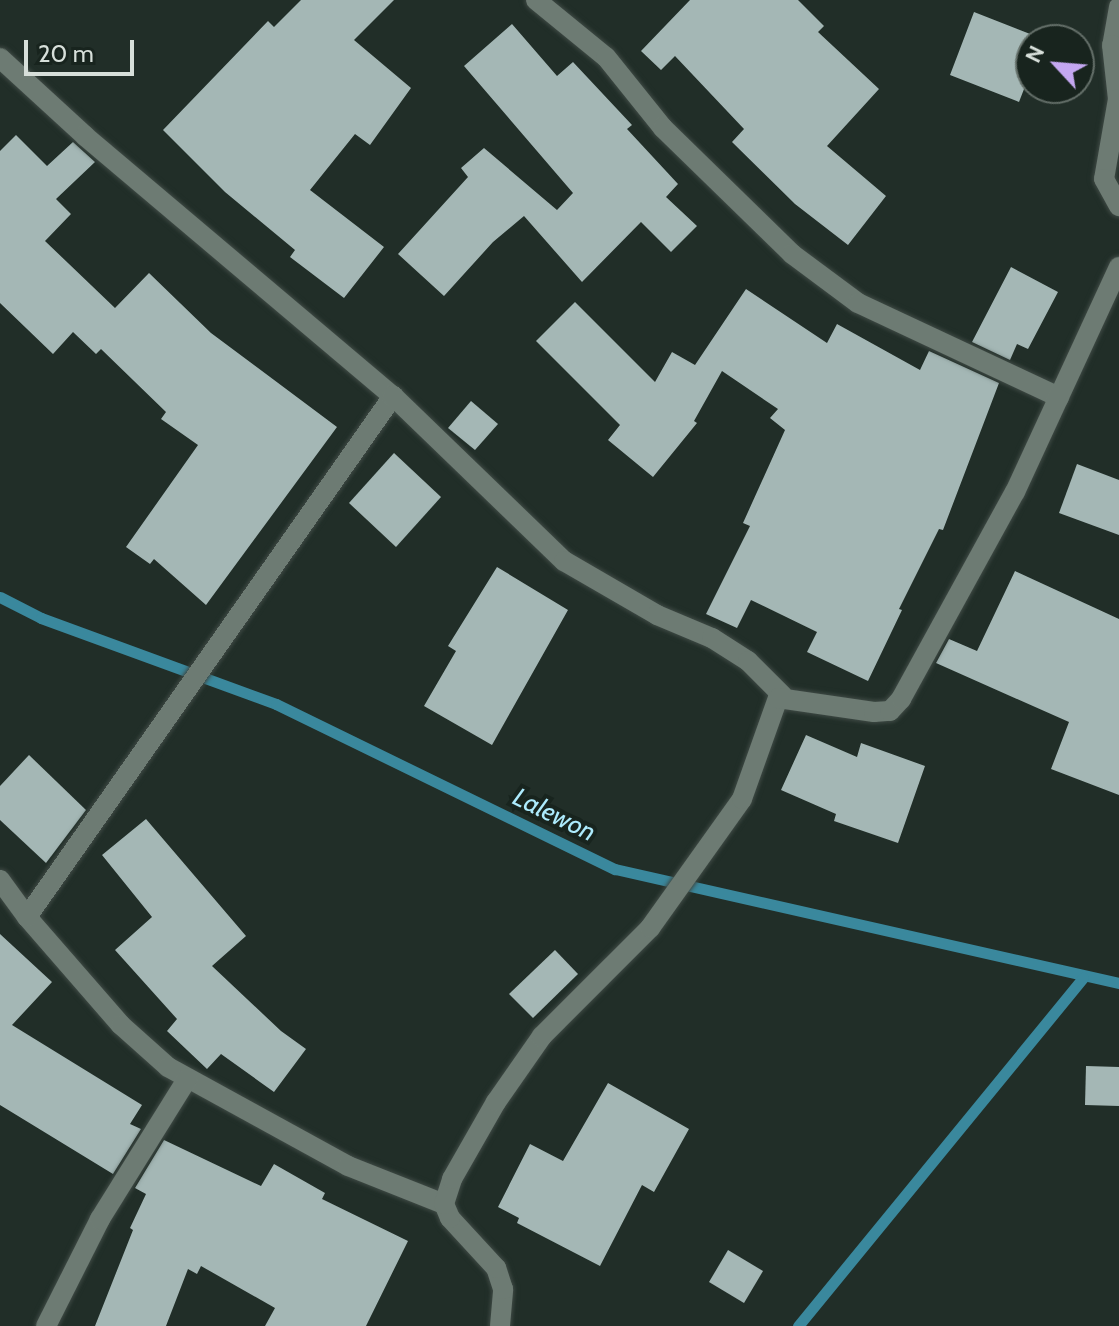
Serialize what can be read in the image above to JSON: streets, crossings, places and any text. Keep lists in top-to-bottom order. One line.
{"water":["Lalewon"],"scale_bar":"20 m","north":"top left"}
